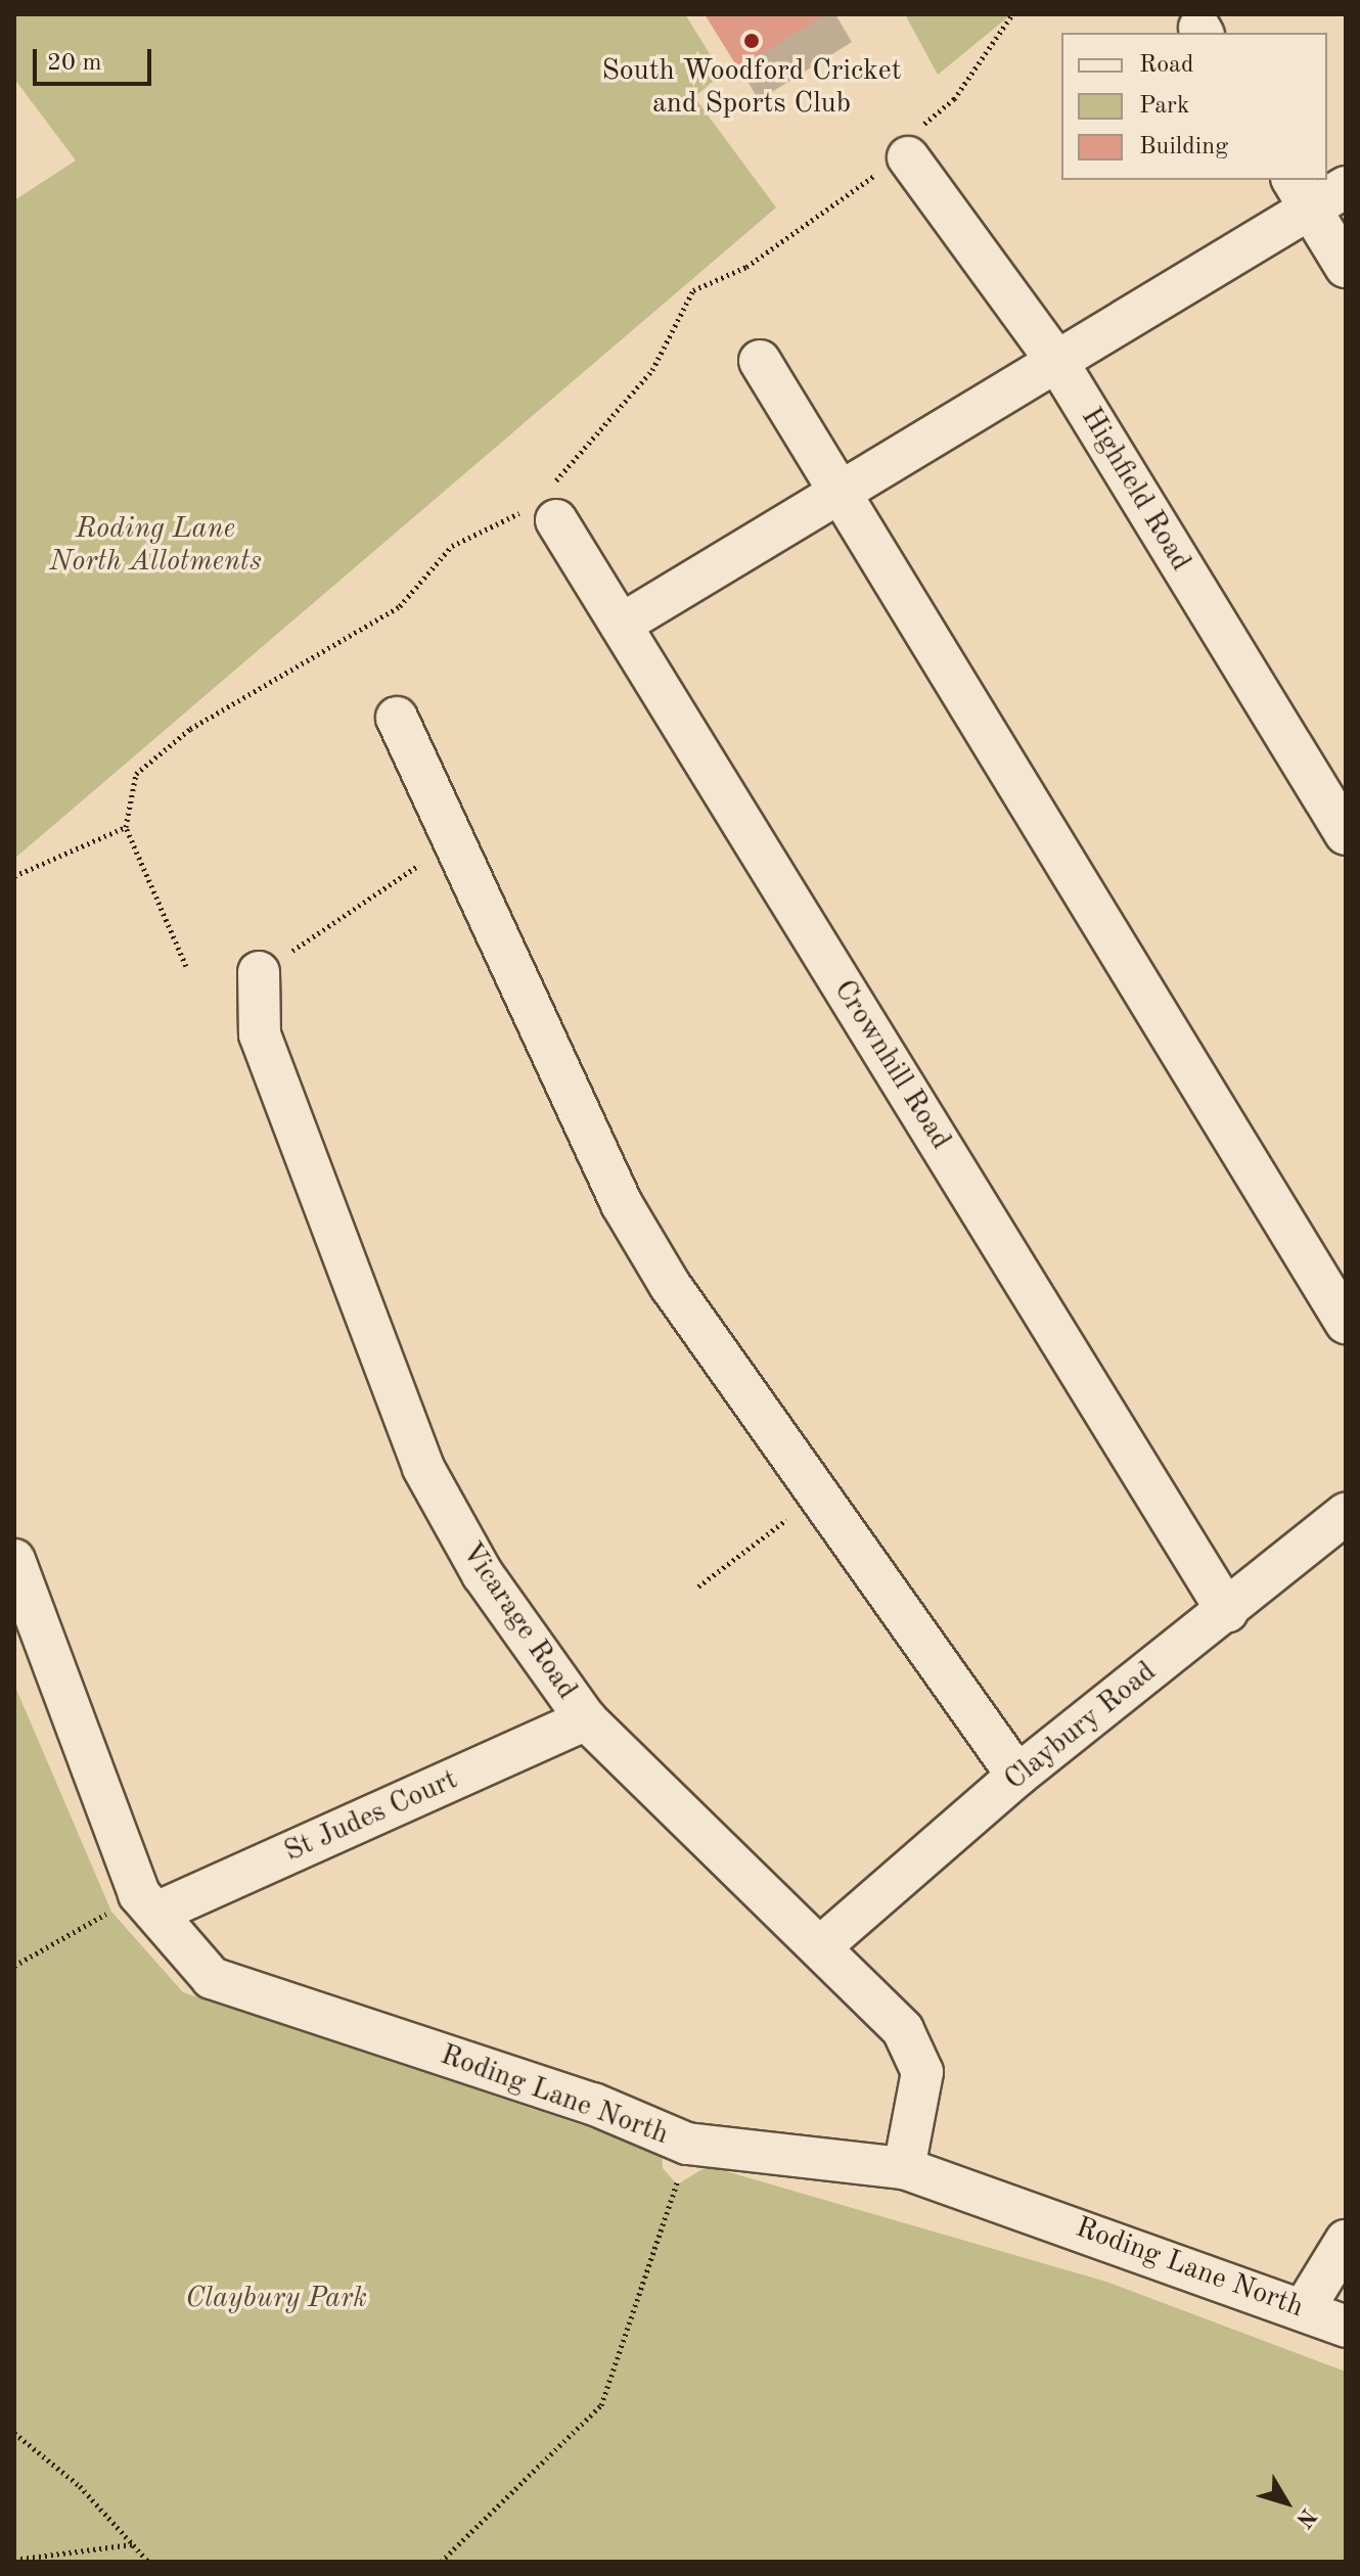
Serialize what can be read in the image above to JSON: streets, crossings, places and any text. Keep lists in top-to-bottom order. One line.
{"streets":{"street":["Highfield Road","Crownhill Road","Vicarage Road","Claybury Road","St Judes Court","Roding Lane North"]},"crossings":[["Crownhill Road","Claybury Road"],["Vicarage Road","Claybury Road"],["Vicarage Road","St Judes Court"],["Vicarage Road","Roding Lane North"],["St Judes Court","Roding Lane North"]],"parks":["Roding Lane North Allotments","Claybury Park"],"places":["South Woodford Cricket and Sports Club"],"legend":["Road","Park","Building"],"scale_bar":"20 m","north":"bottom right"}
